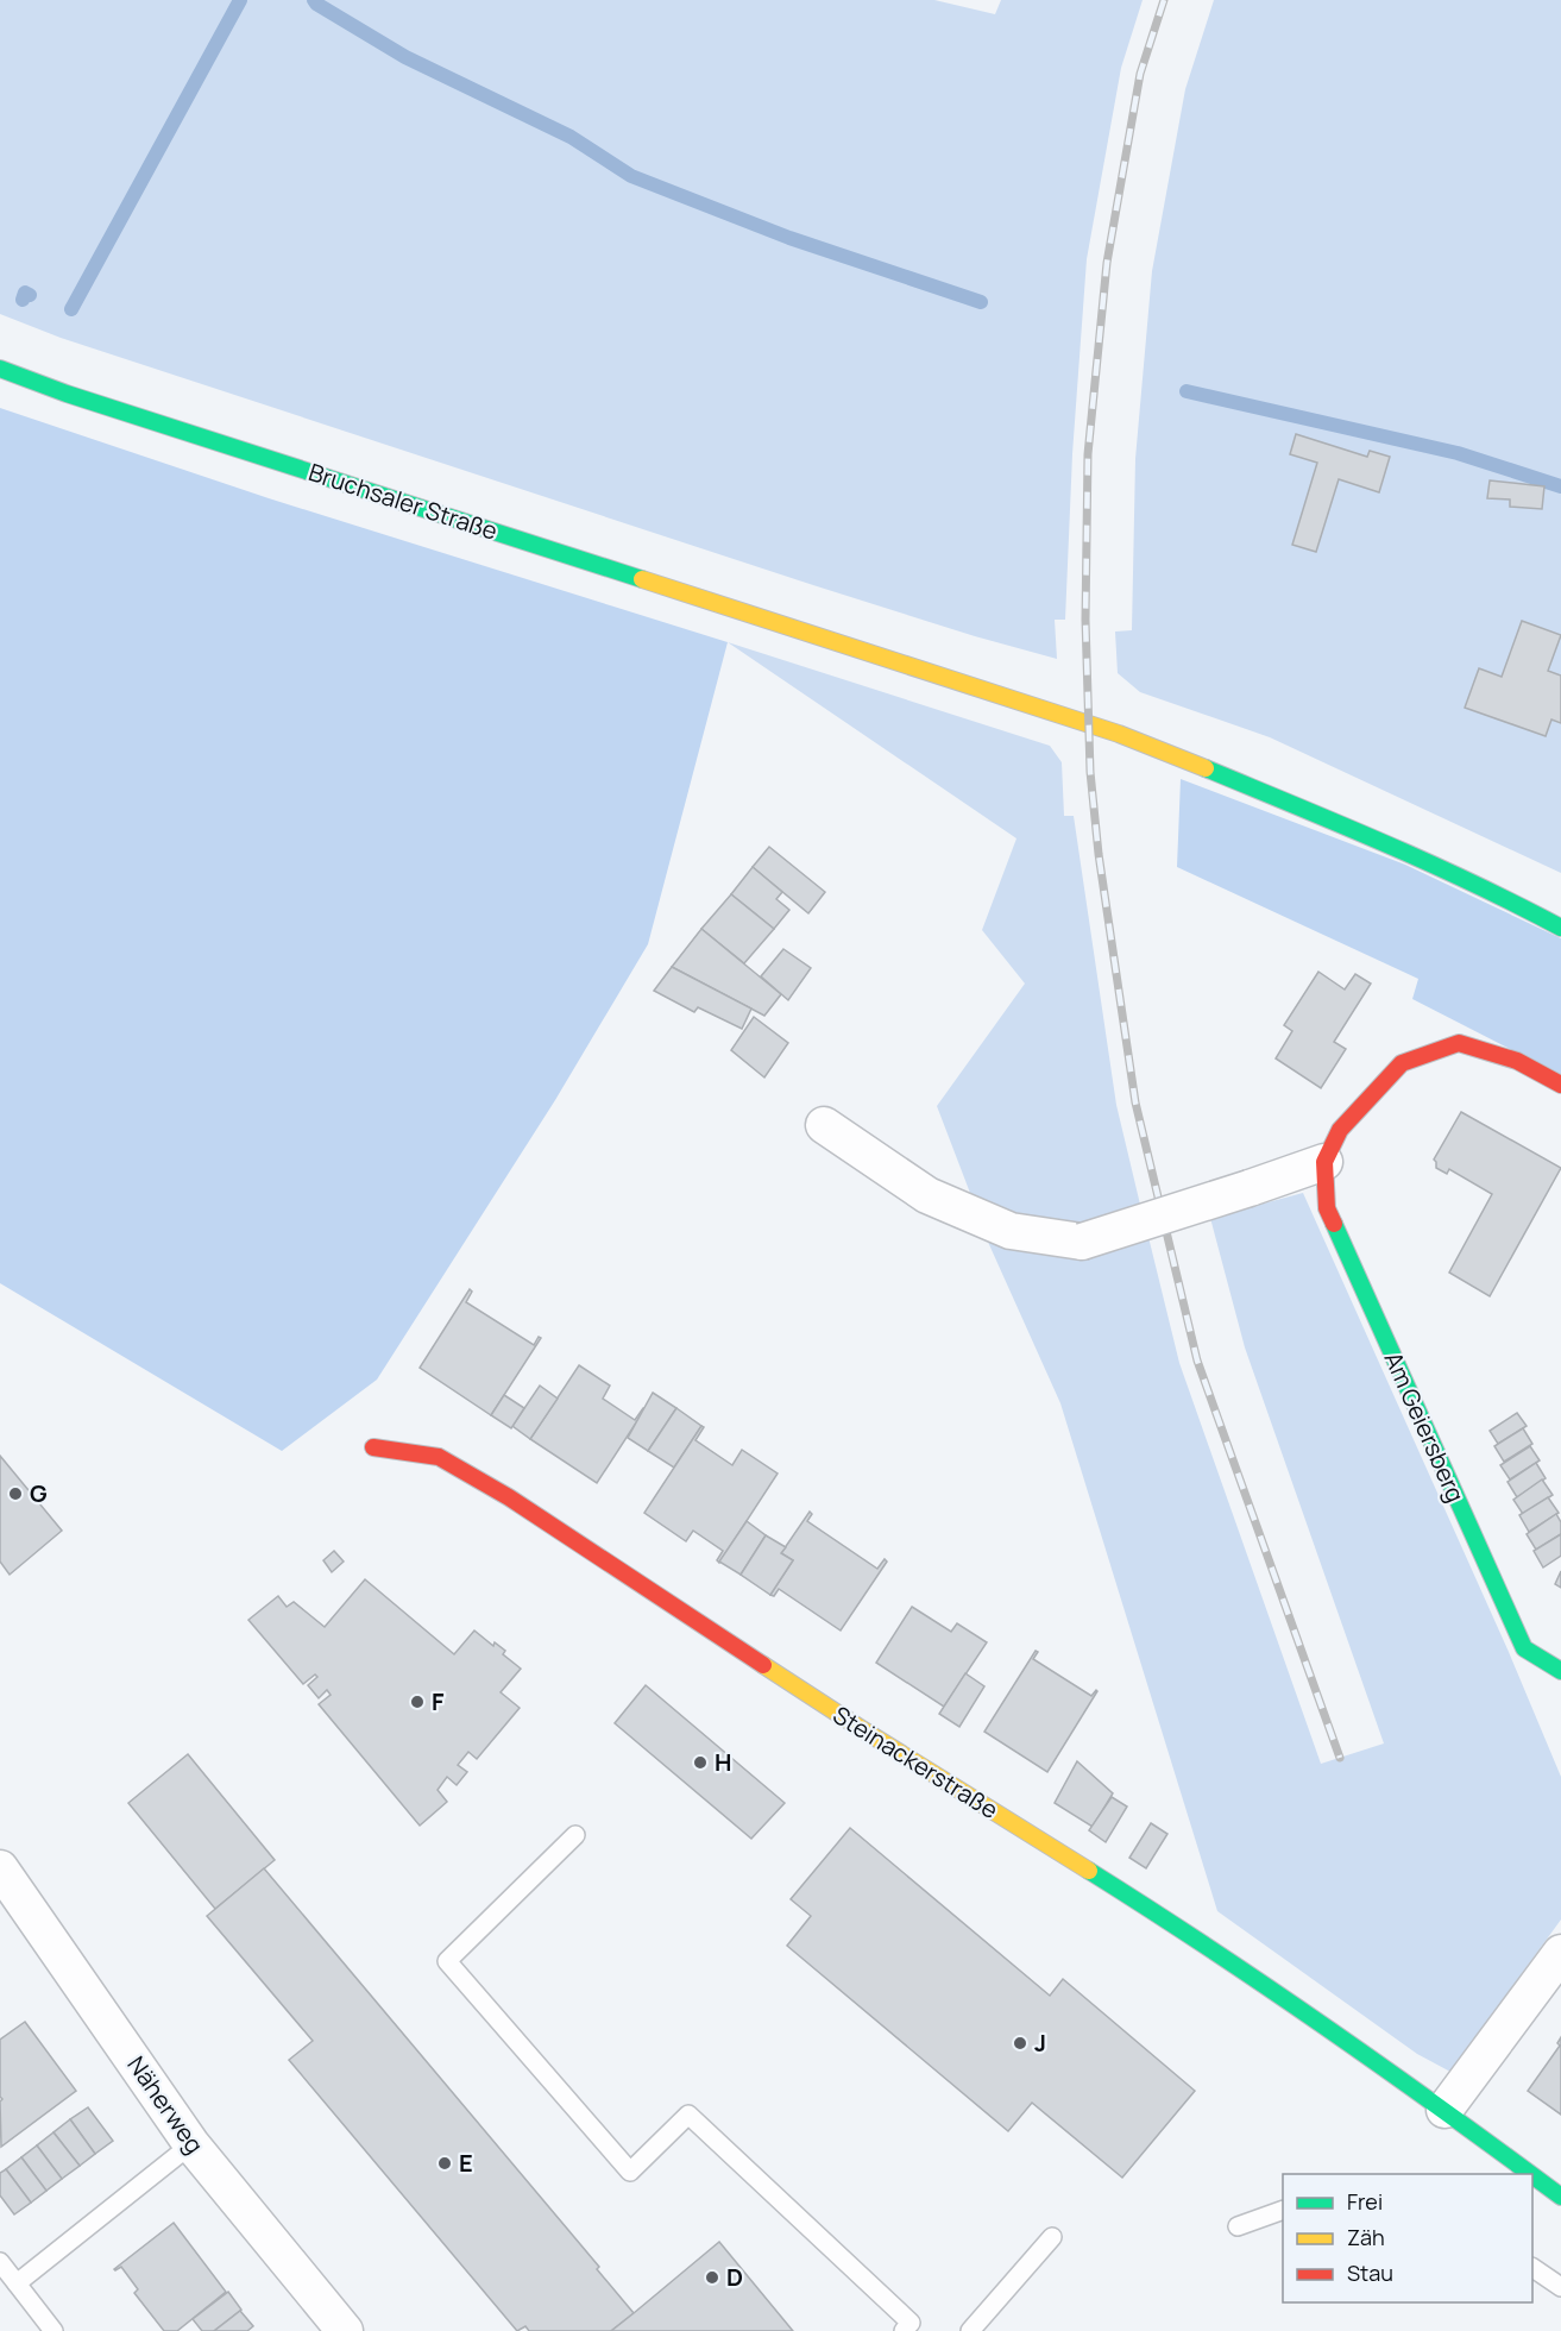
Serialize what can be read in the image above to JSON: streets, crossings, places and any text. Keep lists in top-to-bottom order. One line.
{"streets":{"street":["Bruchsaler Straße","Am Geiersberg","Steinackerstraße","Näherweg"]},"places":["G","F","H","J","E","D"],"legend":["Frei","Zäh","Stau"]}
